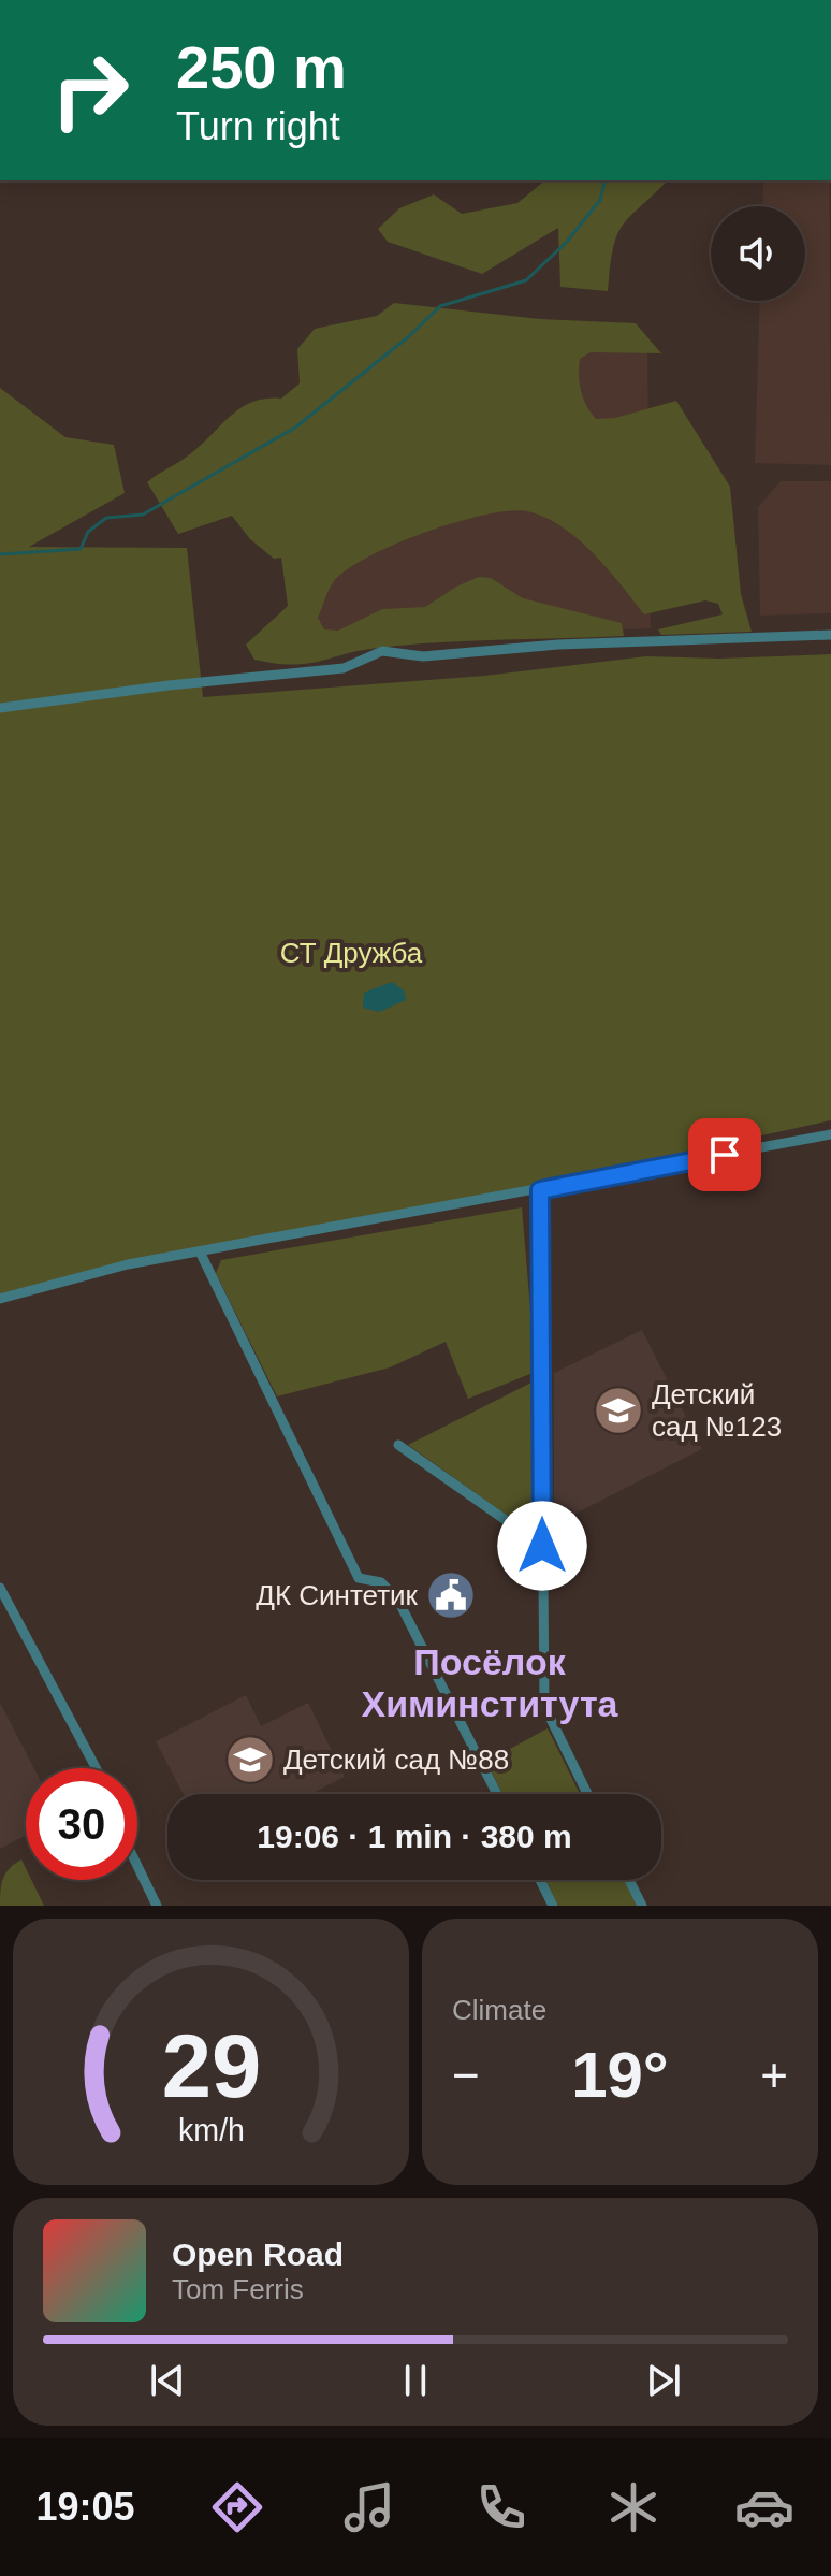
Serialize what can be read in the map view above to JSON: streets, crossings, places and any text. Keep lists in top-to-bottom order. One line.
{"districts":["Посёлок Химинститута"],"parks":["СТ Дружба"],"places":{"school or university":["Детский сад №123","Детский сад №88"],"public building":["ДК Синтетик"]},"page":{"turn":["250 m","Turn right"],"limit":"30","trip":"19:06 · 1 min · 380 m","tile":"Climate","heat":["−","19°","+"],"song":["Open Road","Tom Ferris"],"tabs":"19:05","gauge":["29","km/h"]}}
